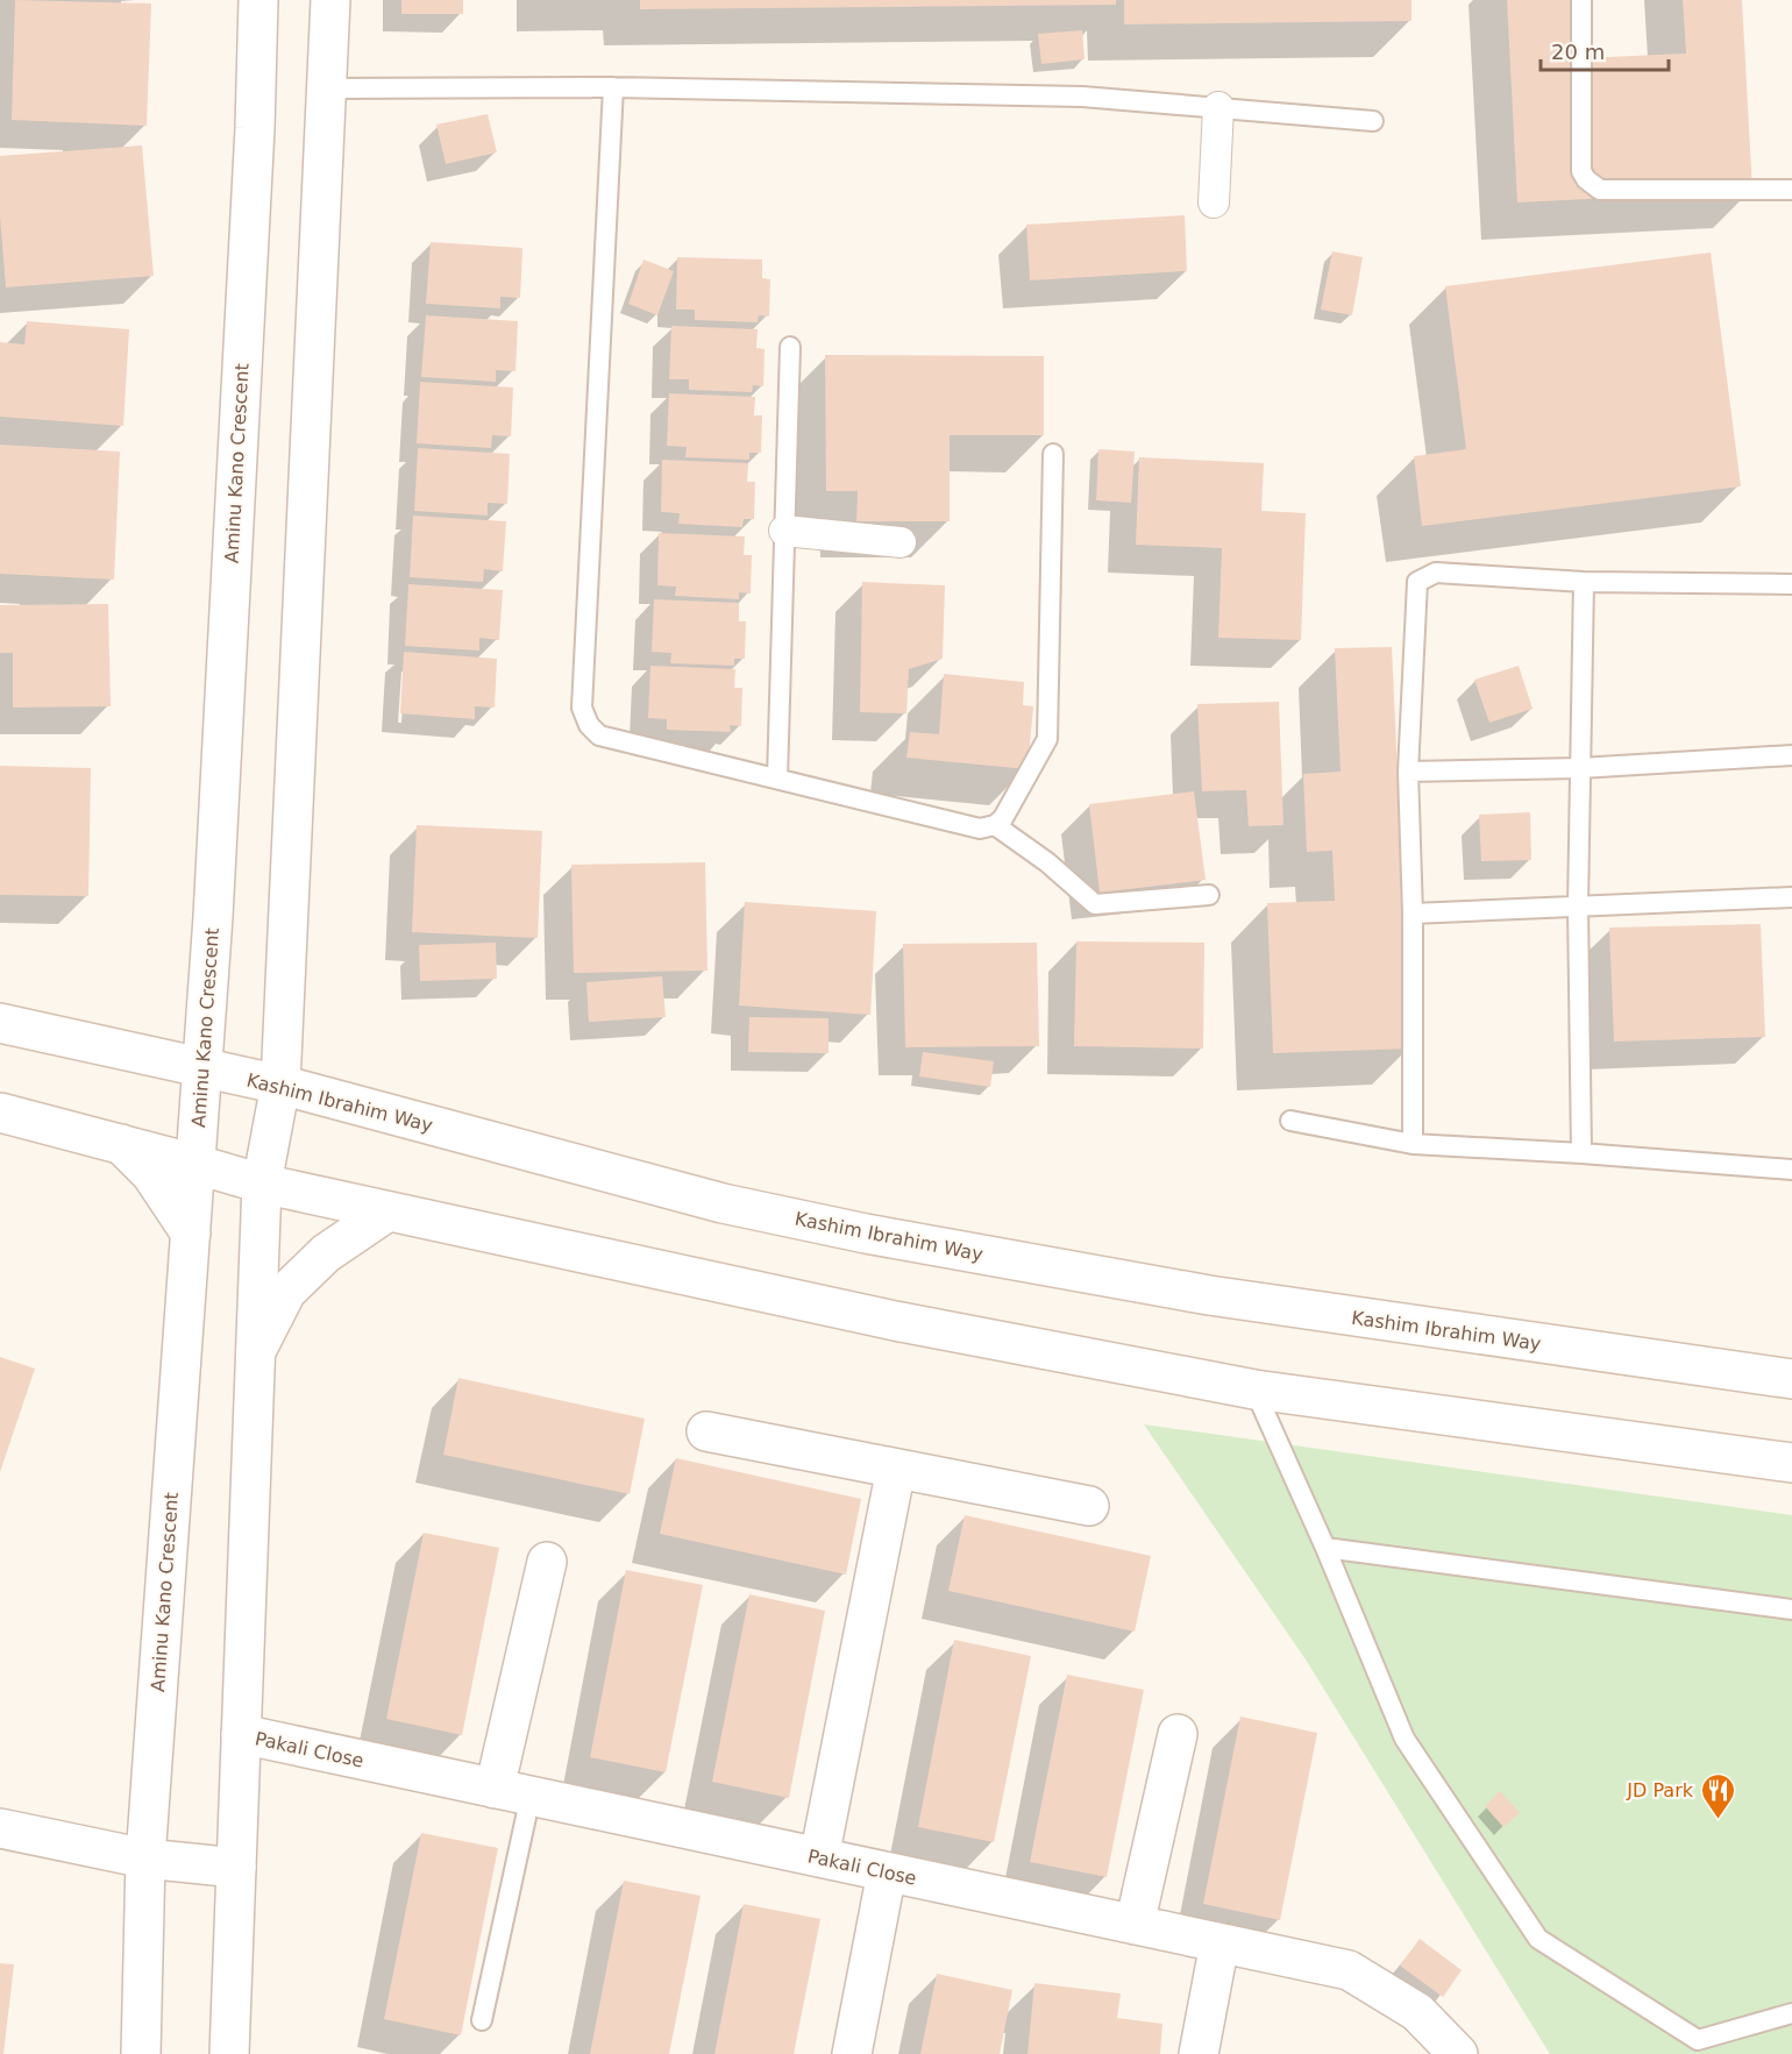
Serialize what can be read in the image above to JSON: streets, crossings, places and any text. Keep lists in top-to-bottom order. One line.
{"streets":{"street":["Aminu Kano Crescent","Kashim Ibrahim Way","Pakali Close"]},"crossings":[["Aminu Kano Crescent","Kashim Ibrahim Way"]],"places":{"restaurant":["JD Park"]},"scale_bar":"20 m"}
